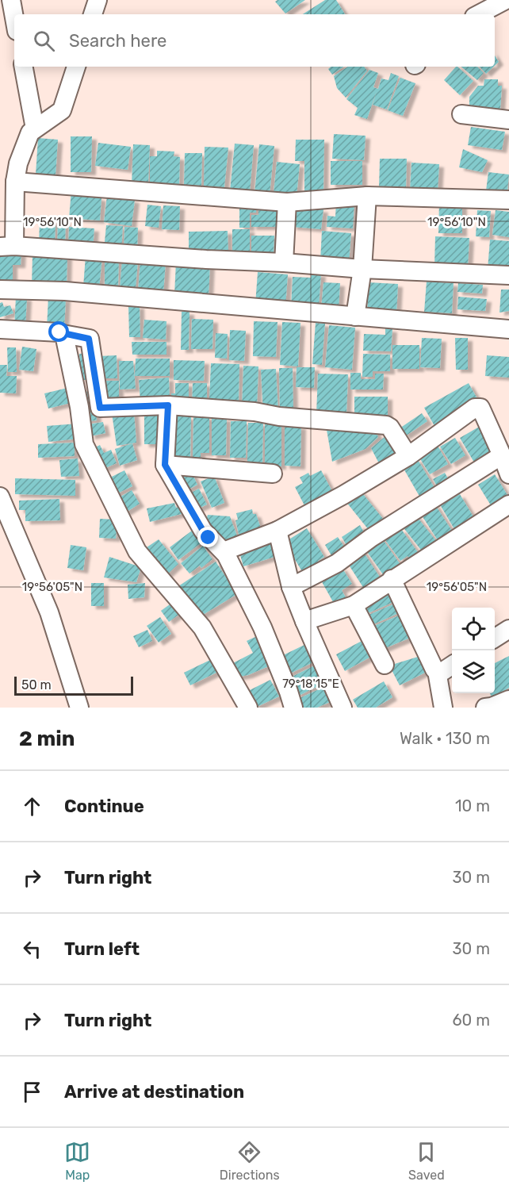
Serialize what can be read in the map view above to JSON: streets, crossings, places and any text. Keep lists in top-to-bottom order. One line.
{"scale_bar":"50 m","page":{"search":"Search here","scale":"50 m","heading":["2 min","Walk · 130 m"],"list":[["Continue","10 m"],["Turn right","30 m"],["Turn left","30 m"],["Turn right","60 m"],"Arrive at destination"],"nav":["Map","Directions","Saved"]},"coordinates":["19°56'10\"N","19°56'05\"N","79°18'15\"E"]}
